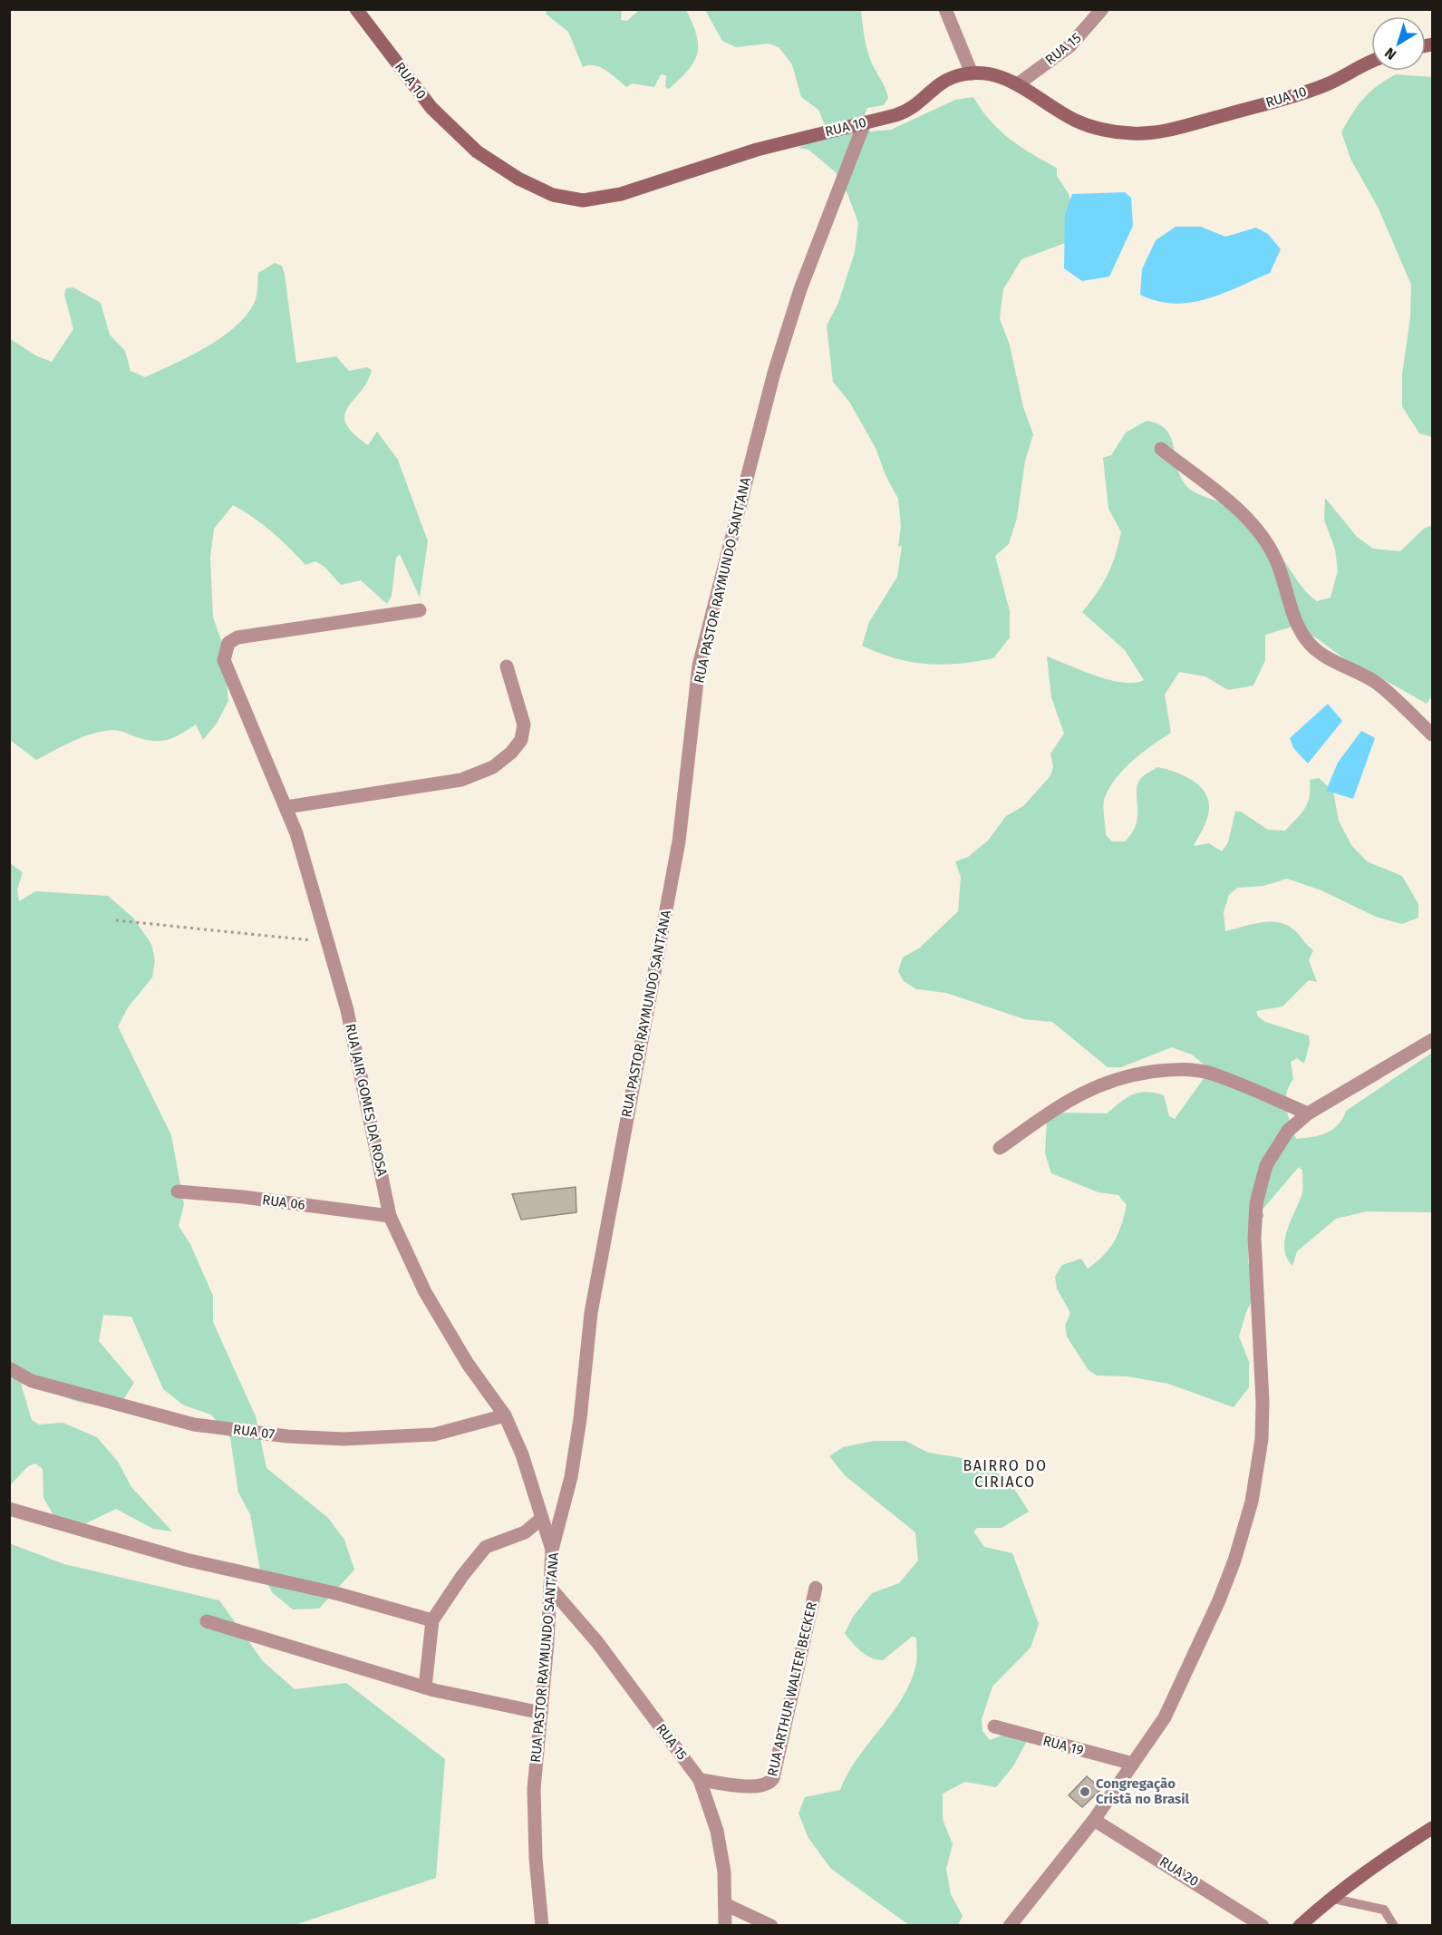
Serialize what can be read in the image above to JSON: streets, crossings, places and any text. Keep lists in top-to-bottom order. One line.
{"streets":{"street":["RUA 15","RUA 10","RUA PASTOR RAYMUNDO SANT’ANA","RUA JAIR GOMES DA ROSA","RUA 06","RUA 07","RUA ARTHUR WALTER BECKER","RUA 19","RUA 20"]},"crossings":[["RUA 15","RUA 10"],["RUA 15","RUA PASTOR RAYMUNDO SANT’ANA"],["RUA 15","RUA ARTHUR WALTER BECKER"],["RUA 10","RUA PASTOR RAYMUNDO SANT’ANA"],["RUA PASTOR RAYMUNDO SANT’ANA","RUA JAIR GOMES DA ROSA"],["RUA JAIR GOMES DA ROSA","RUA 06"],["RUA JAIR GOMES DA ROSA","RUA 07"]],"districts":["BAIRRO DO CIRIACO"],"places":["Congregação Cristã no Brasil"],"north":"bottom left"}
